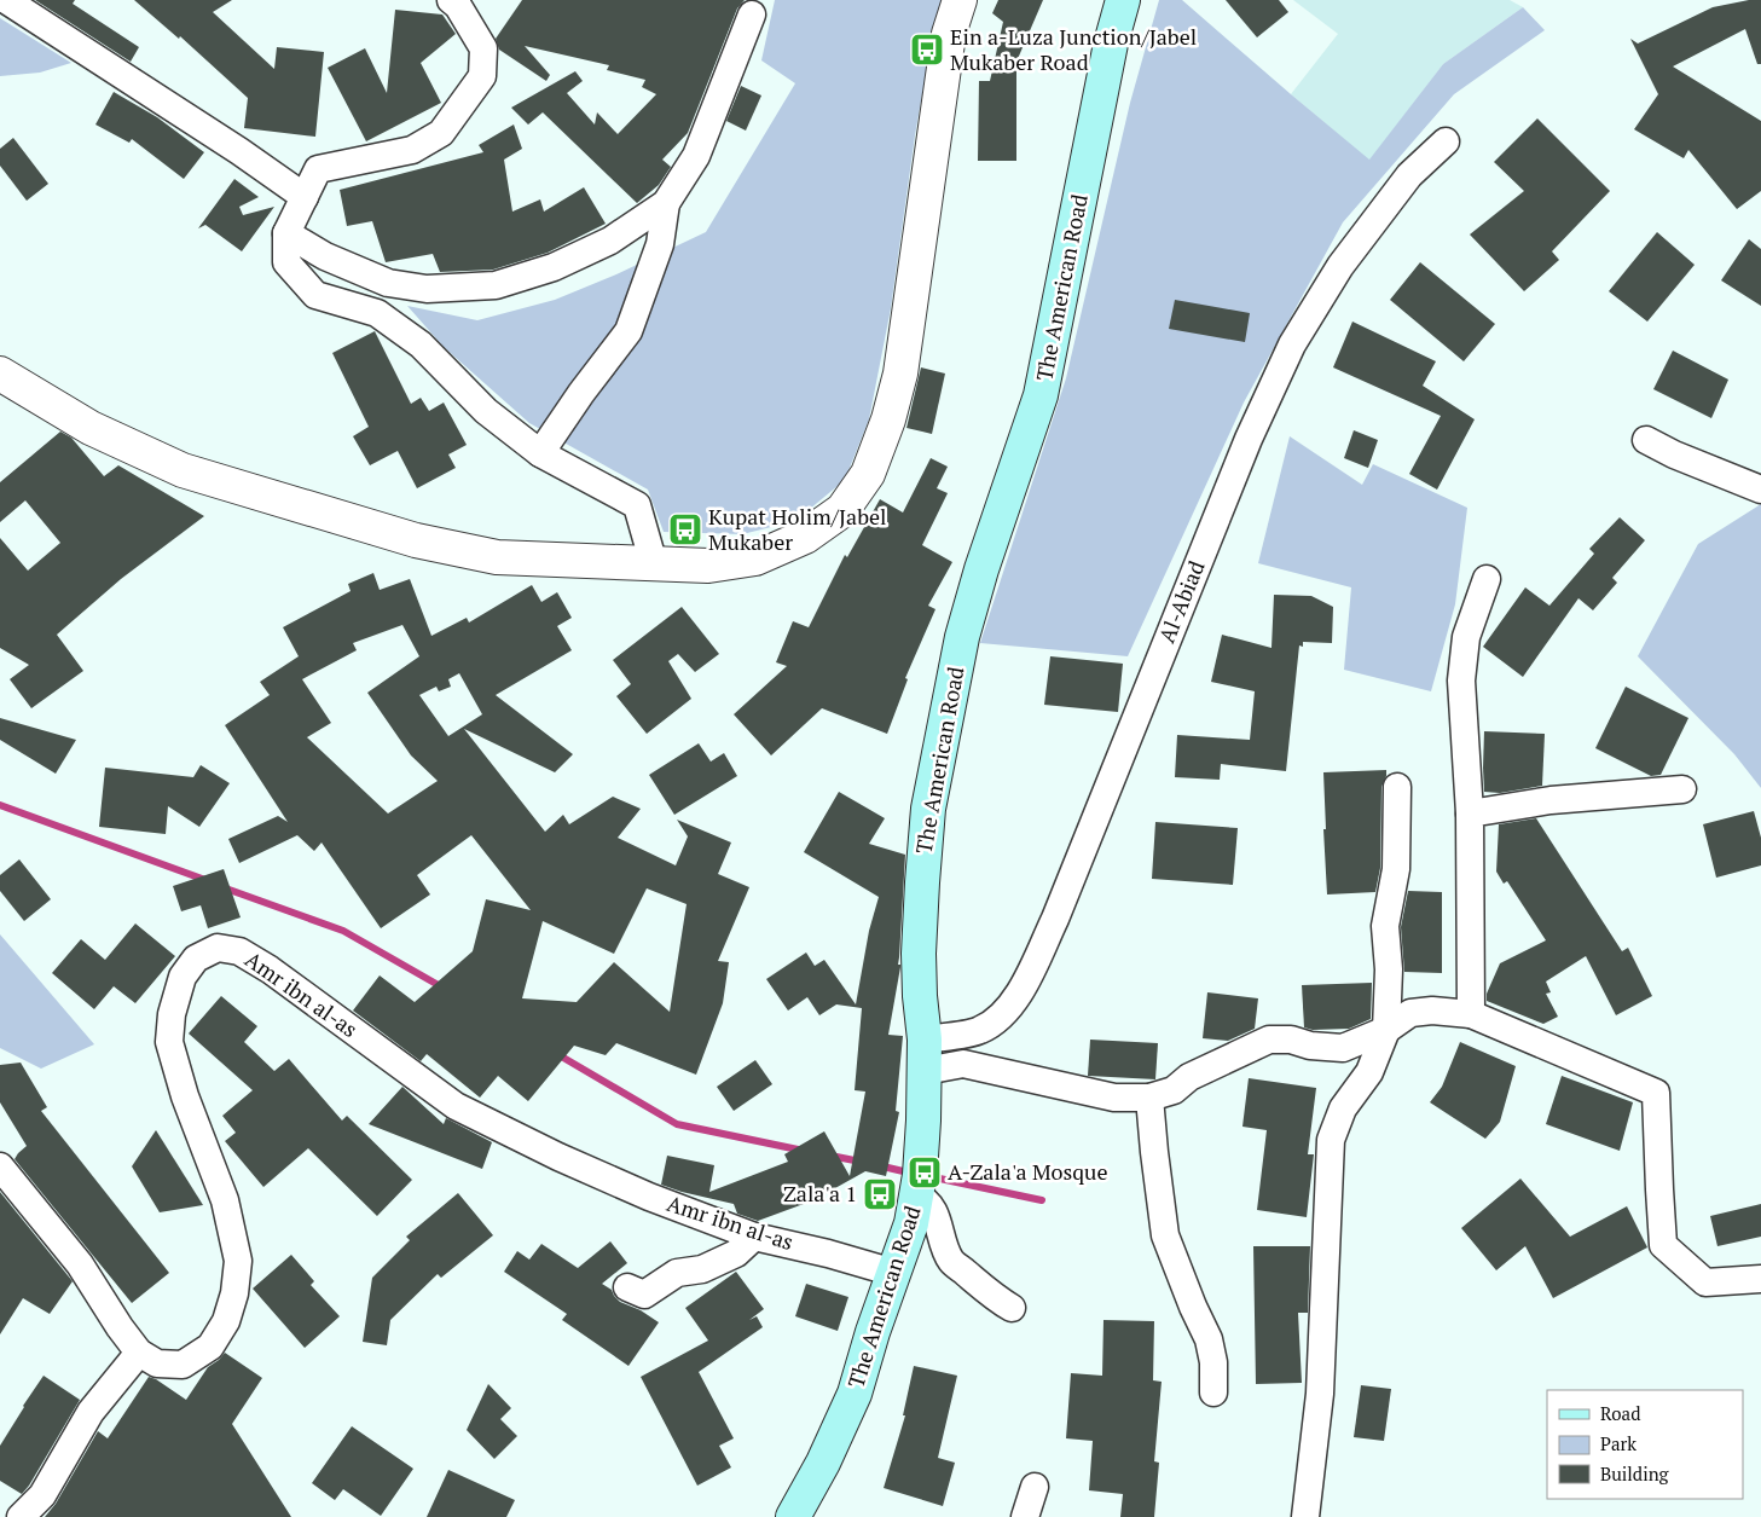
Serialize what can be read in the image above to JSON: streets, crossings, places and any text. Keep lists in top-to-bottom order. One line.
{"streets":{"main road":["The American Road"],"street":["Al-Abiad","Amr ibn al-as"]},"crossings":[["The American Road","Al-Abiad"],["The American Road","Amr ibn al-as"]],"places":{"bus stop":["Ein a-Luza Junction/Jabel Mukaber Road","Kupat Holim/Jabel Mukaber","A-Zala'a Mosque","Zala'a 1"]},"legend":["Road","Park","Building"]}
